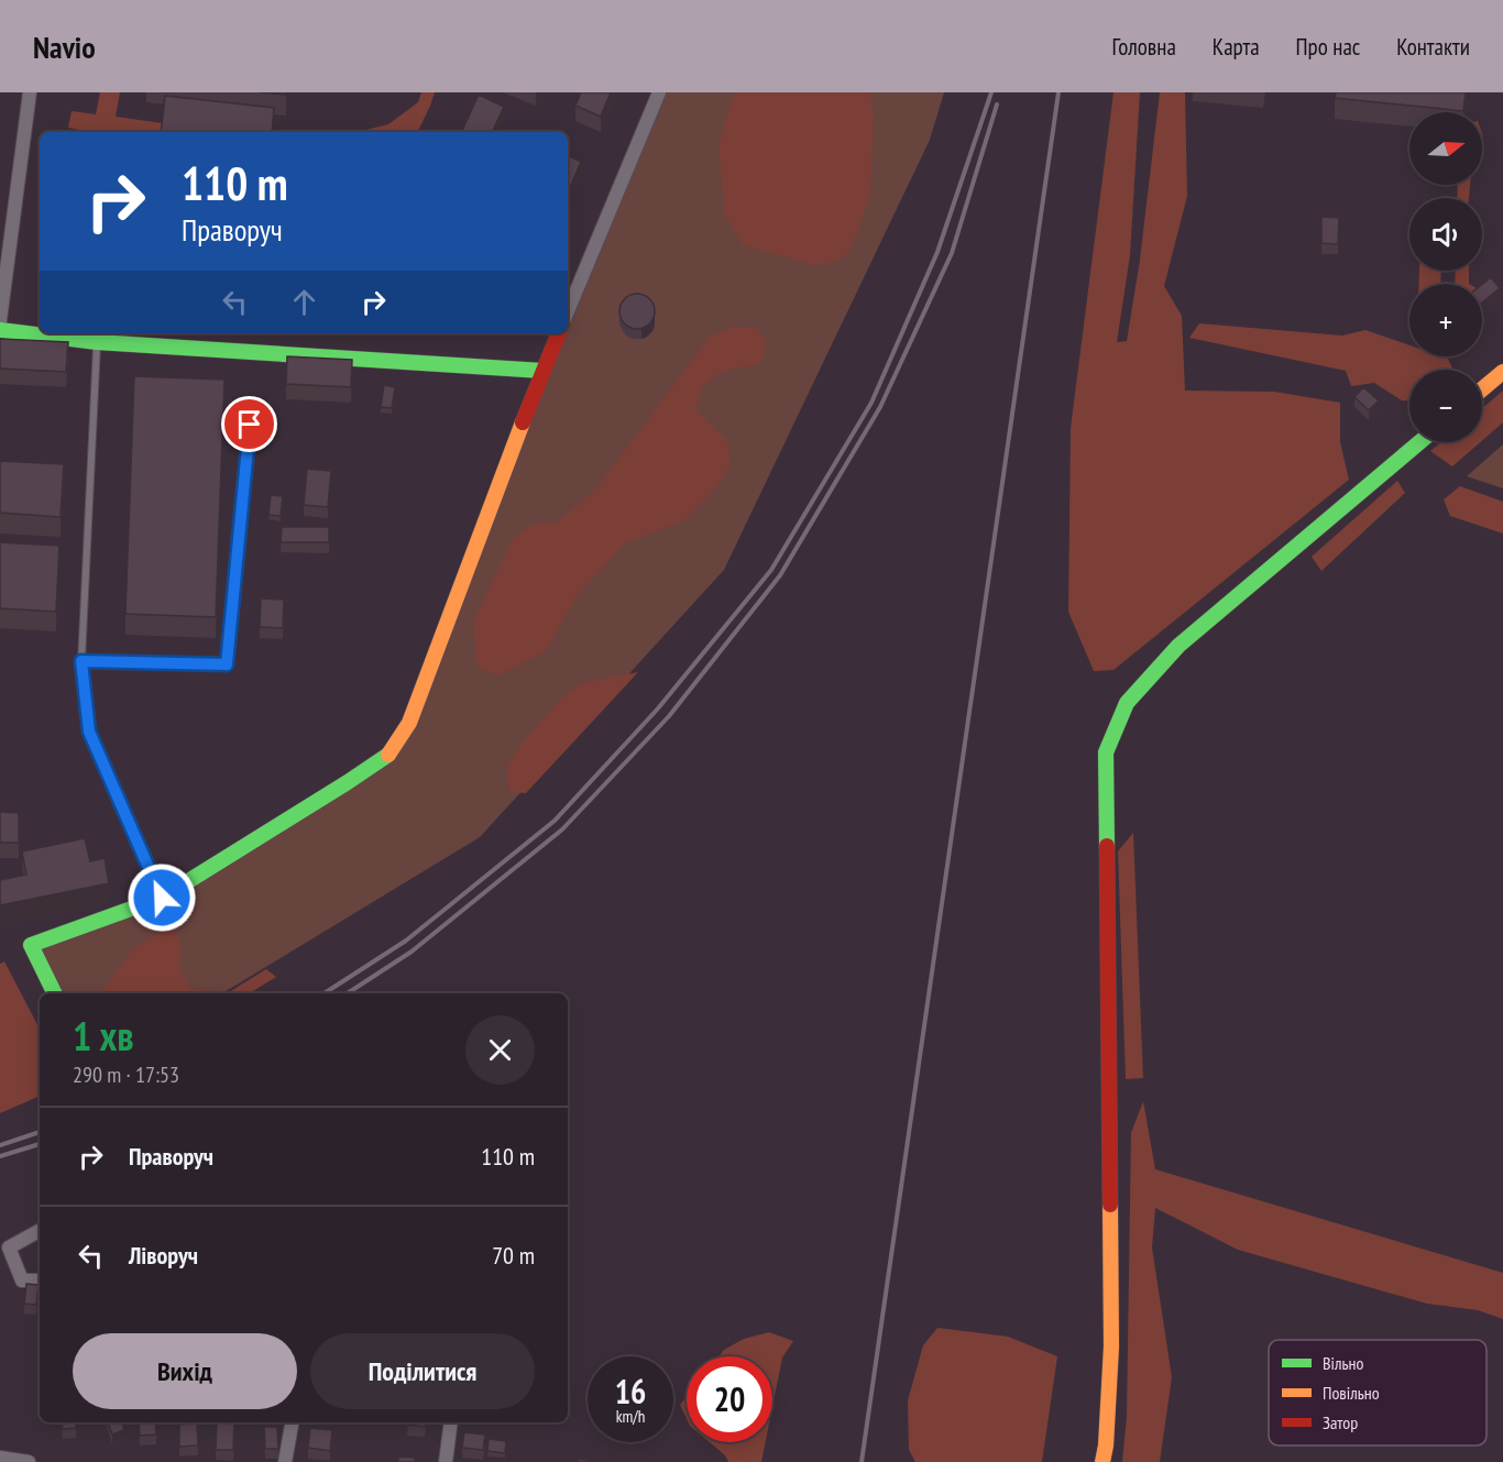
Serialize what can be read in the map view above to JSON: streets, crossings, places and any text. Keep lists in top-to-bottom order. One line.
{"legend":["Вільно","Повільно","Затор"],"north":"right","page":{"header":"Navio","nav":["Головна","Карта","Про нас","Контакти"],"map_buttons":["+","−"],"turn":["110 m","Праворуч"],"heading":["1 хв","290 m · 17:53"],"list":[{"name":"Праворуч","value":"110 m"},{"name":"Ліворуч","value":"70 m"}],"buttons":["Вихід","Поділитися"],"speed":"16 km/h","limit":"20"}}
